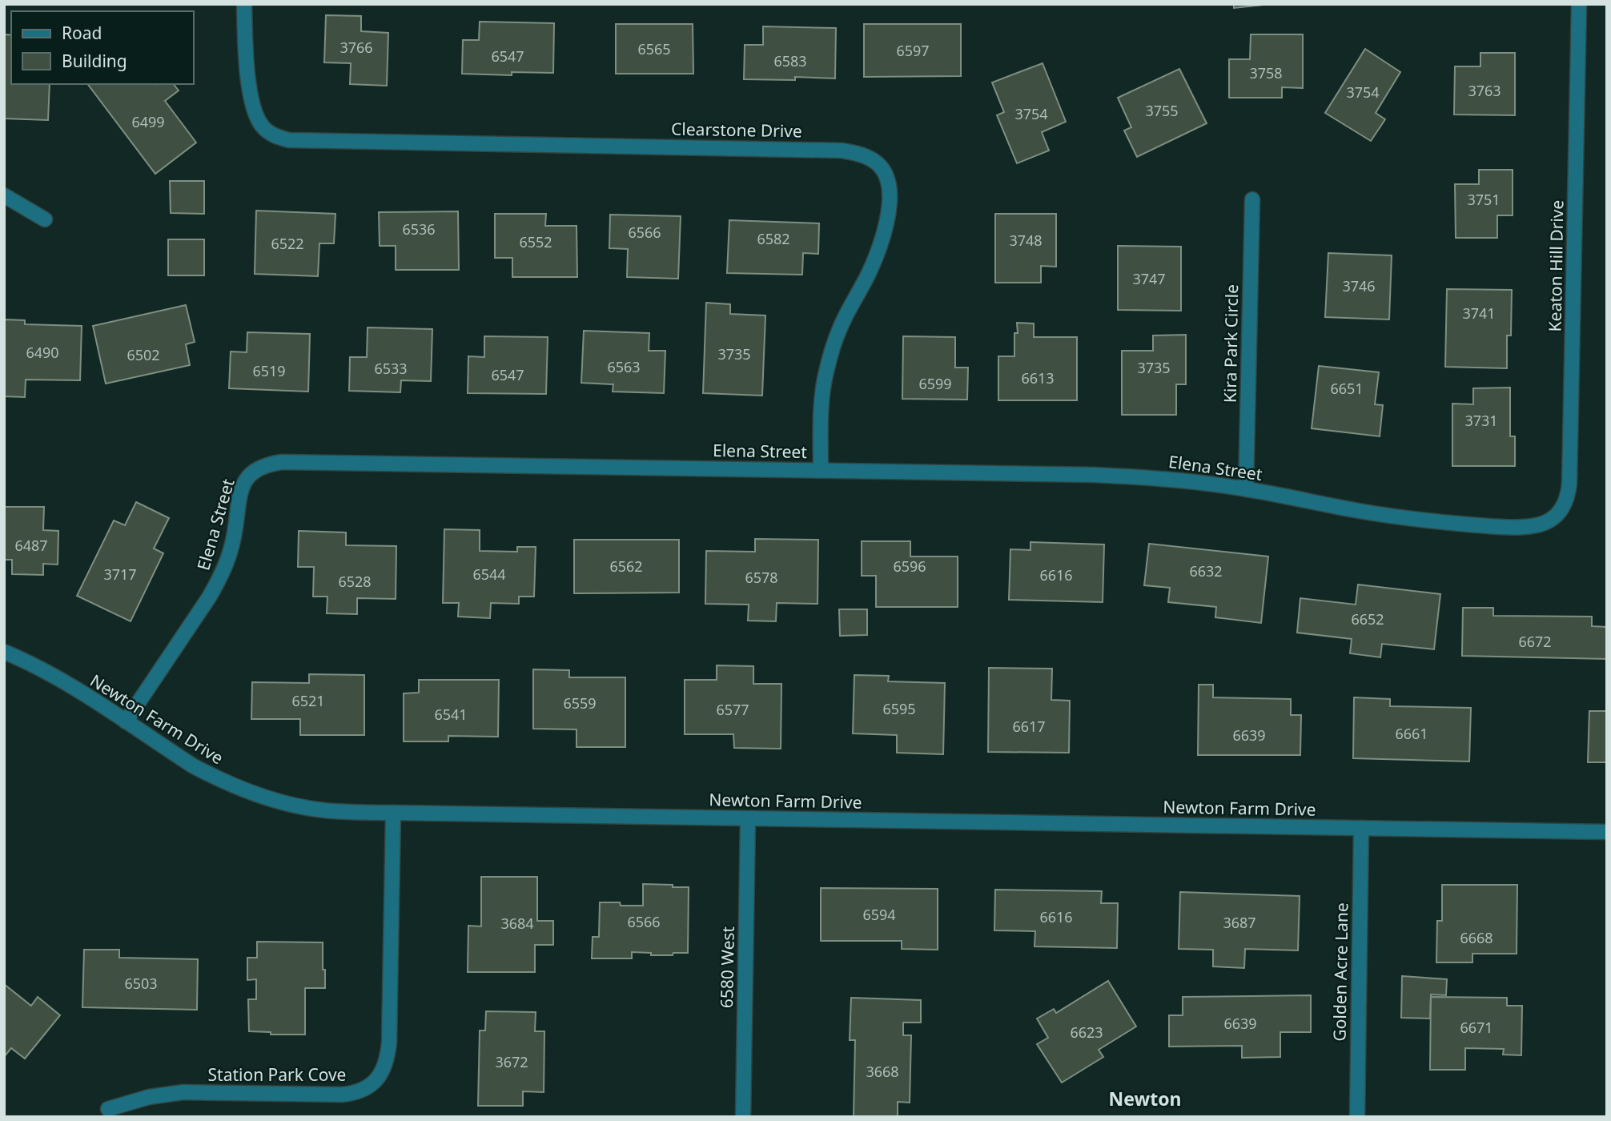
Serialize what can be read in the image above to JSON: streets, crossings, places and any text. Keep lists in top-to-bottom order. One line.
{"streets":{"street":["Clearstone Drive","Keaton Hill Drive","Kira Park Circle","Elena Street","Newton Farm Drive","6580 West","Golden Acre Lane","Station Park Cove"]},"crossings":[["Clearstone Drive","Elena Street"],["Keaton Hill Drive","Elena Street"],["Kira Park Circle","Elena Street"],["Elena Street","Newton Farm Drive"],["Newton Farm Drive","6580 West"],["Newton Farm Drive","Golden Acre Lane"],["Newton Farm Drive","Station Park Cove"]],"districts":["Newton"],"house_numbers":["3766","6565","6597","6547","6583","3758","3763","3754","3755","3754","6499","3751","6536","6566","6582","3748","6552","6522","3747","3746","3741","6490","3735","6502","6563","3735","6533","6519","6547","6613","6599","6651","3731","6487","6562","6596","6632","3717","6544","6616","6578","6528","6652","6672","6521","6559","6595","6577","6541","6617","6661","6639","6594","6616","6566","3687","3684","6668","6503","6639","6671","6623","3672","3668"],"legend":["Road","Building"]}
